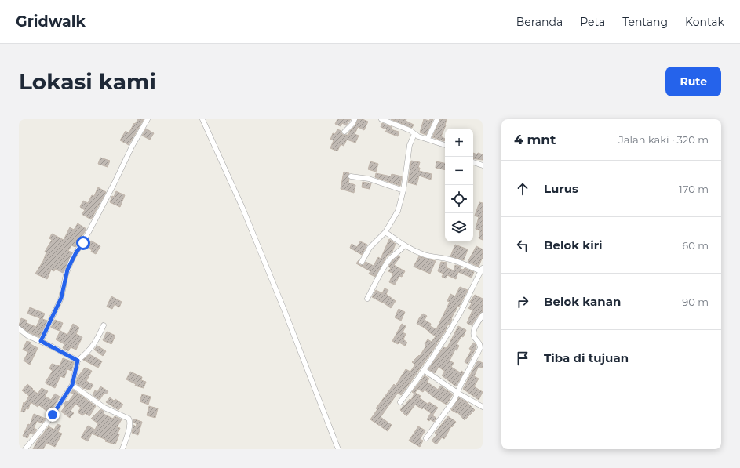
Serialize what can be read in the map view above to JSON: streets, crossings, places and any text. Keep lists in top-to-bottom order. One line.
{"page":{"header":"Gridwalk","nav":["Beranda","Peta","Tentang","Kontak"],"buttons":"Rute","title":"Lokasi kami","heading":["4 mnt","Jalan kaki · 320 m"],"map_buttons":["+","−"],"list":[["Lurus","170 m"],["Belok kiri","60 m"],["Belok kanan","90 m"],"Tiba di tujuan"]}}
